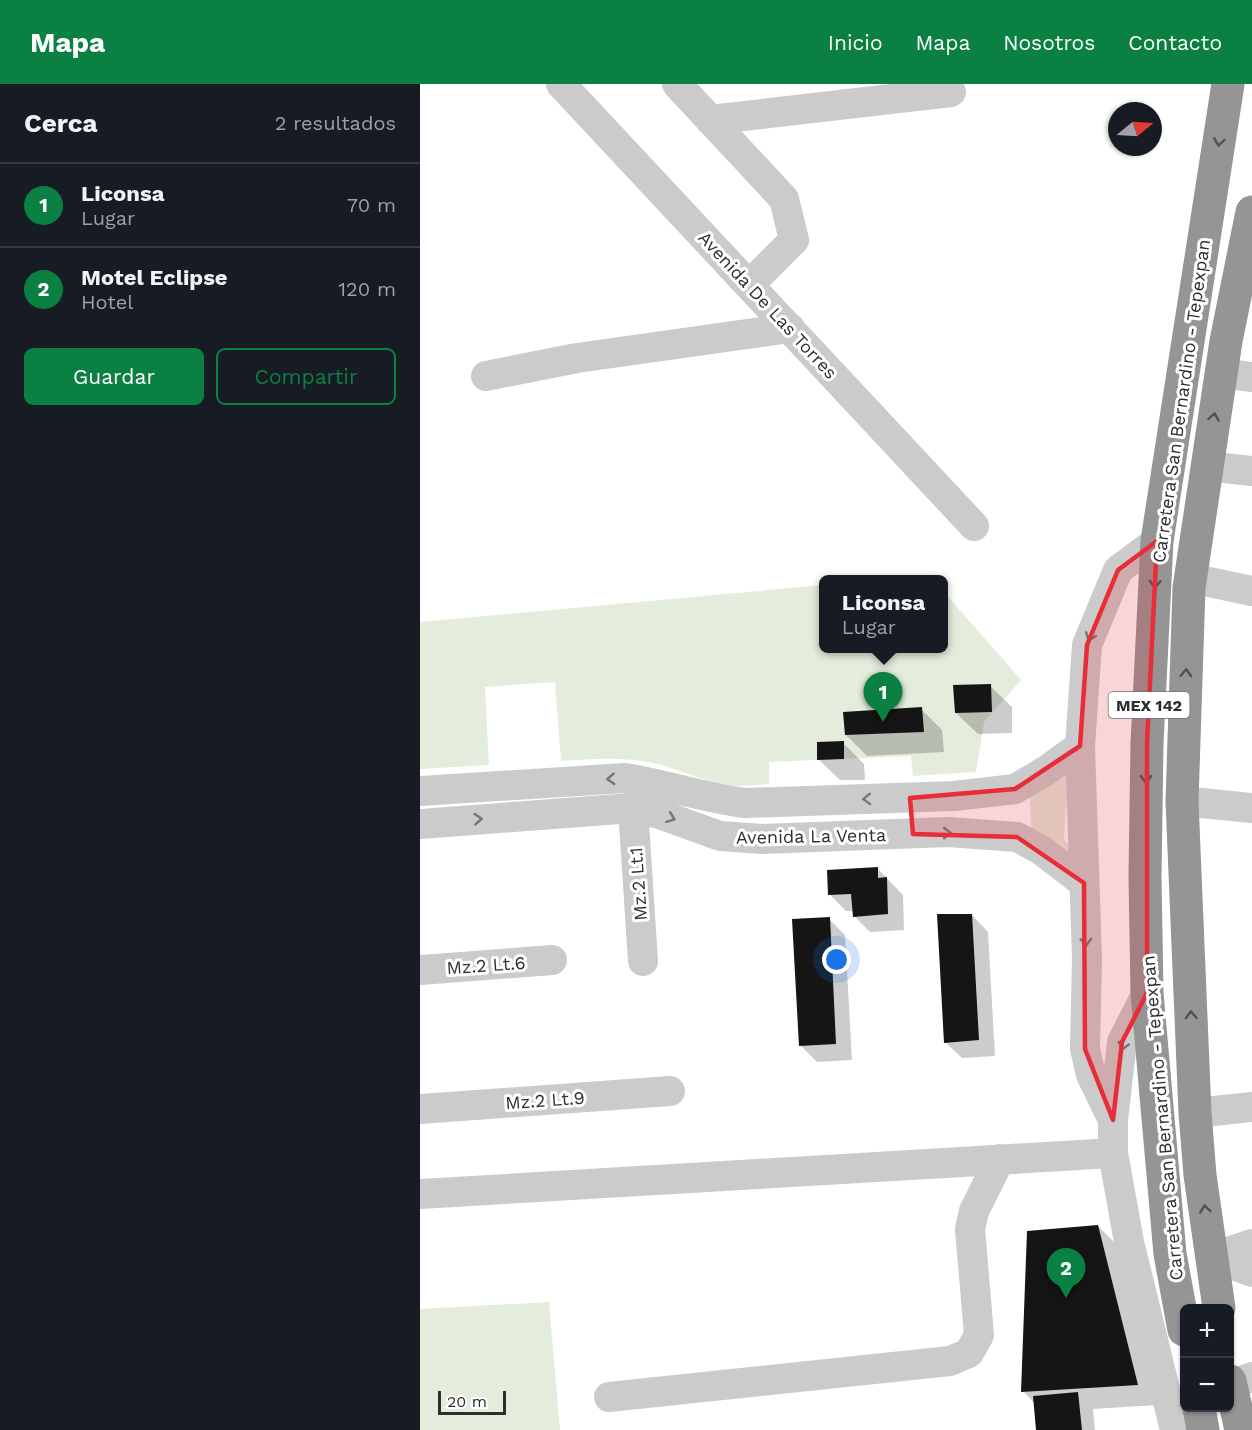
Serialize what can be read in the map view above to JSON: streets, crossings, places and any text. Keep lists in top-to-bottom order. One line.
{"streets":{"highway":["Carretera San Bernardino - Tepexpan","MEX 142"],"street":["Avenida De Las Torres","Avenida La Venta","Mz.2 Lt.1","Mz.2 Lt.6","Mz.2 Lt.9"]},"crossings":[["Avenida La Venta","Mz.2 Lt.1"]],"scale_bar":"20 m","north":"right","page":{"header":"Mapa","nav":["Inicio","Mapa","Nosotros","Contacto"],"heading":["Cerca","2 resultados"],"list":[{"mark":"1","name":"Liconsa","note":"Lugar","value":"70 m"},{"mark":"2","name":"Motel Eclipse","note":"Hotel","value":"120 m"}],"buttons":["Guardar","Compartir"],"popup":["Liconsa","Lugar"],"pins":["1","2"],"map_buttons":["+","−"],"scale":"20 m"}}
